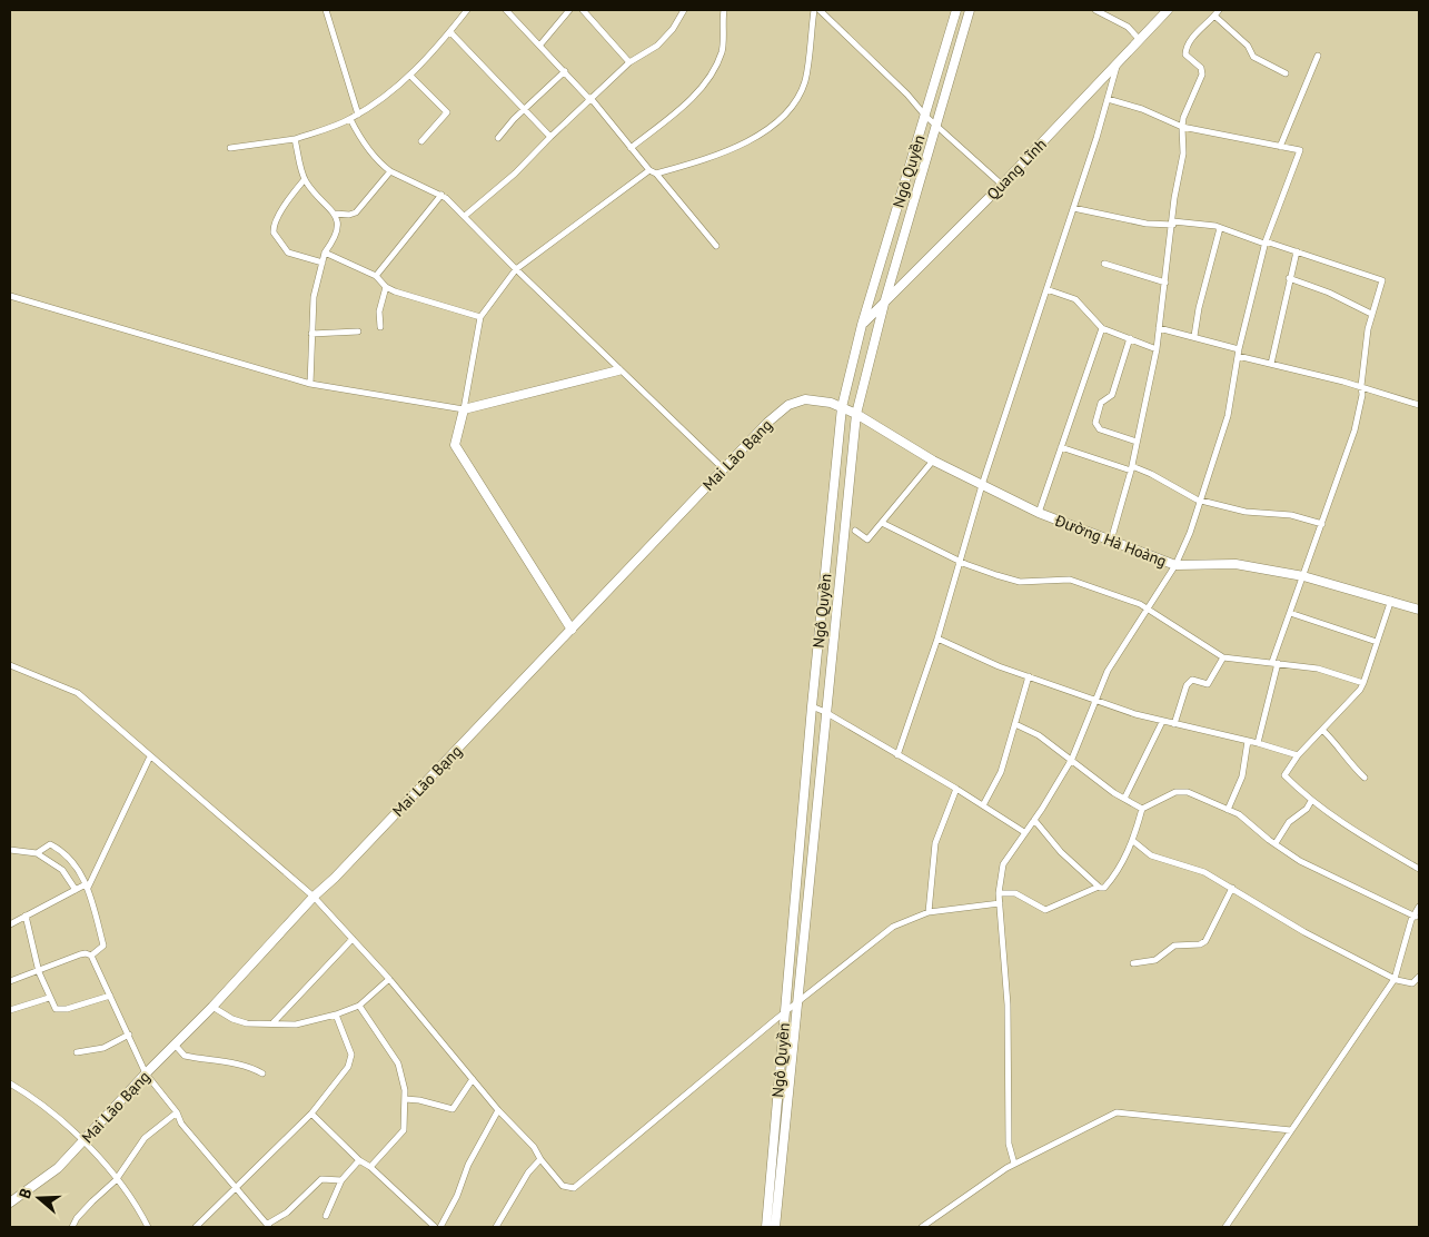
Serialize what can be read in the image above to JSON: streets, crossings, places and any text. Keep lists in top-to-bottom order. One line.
{"streets":{"street":["Quang Lĩnh","Ngô Quyền","Mai Lão Bạng","Đường Hà Hoàng"]},"crossings":[["Quang Lĩnh","Ngô Quyền"],["Ngô Quyền","Mai Lão Bạng"],["Ngô Quyền","Đường Hà Hoàng"],["Mai Lão Bạng","Đường Hà Hoàng"]],"north":"left"}
